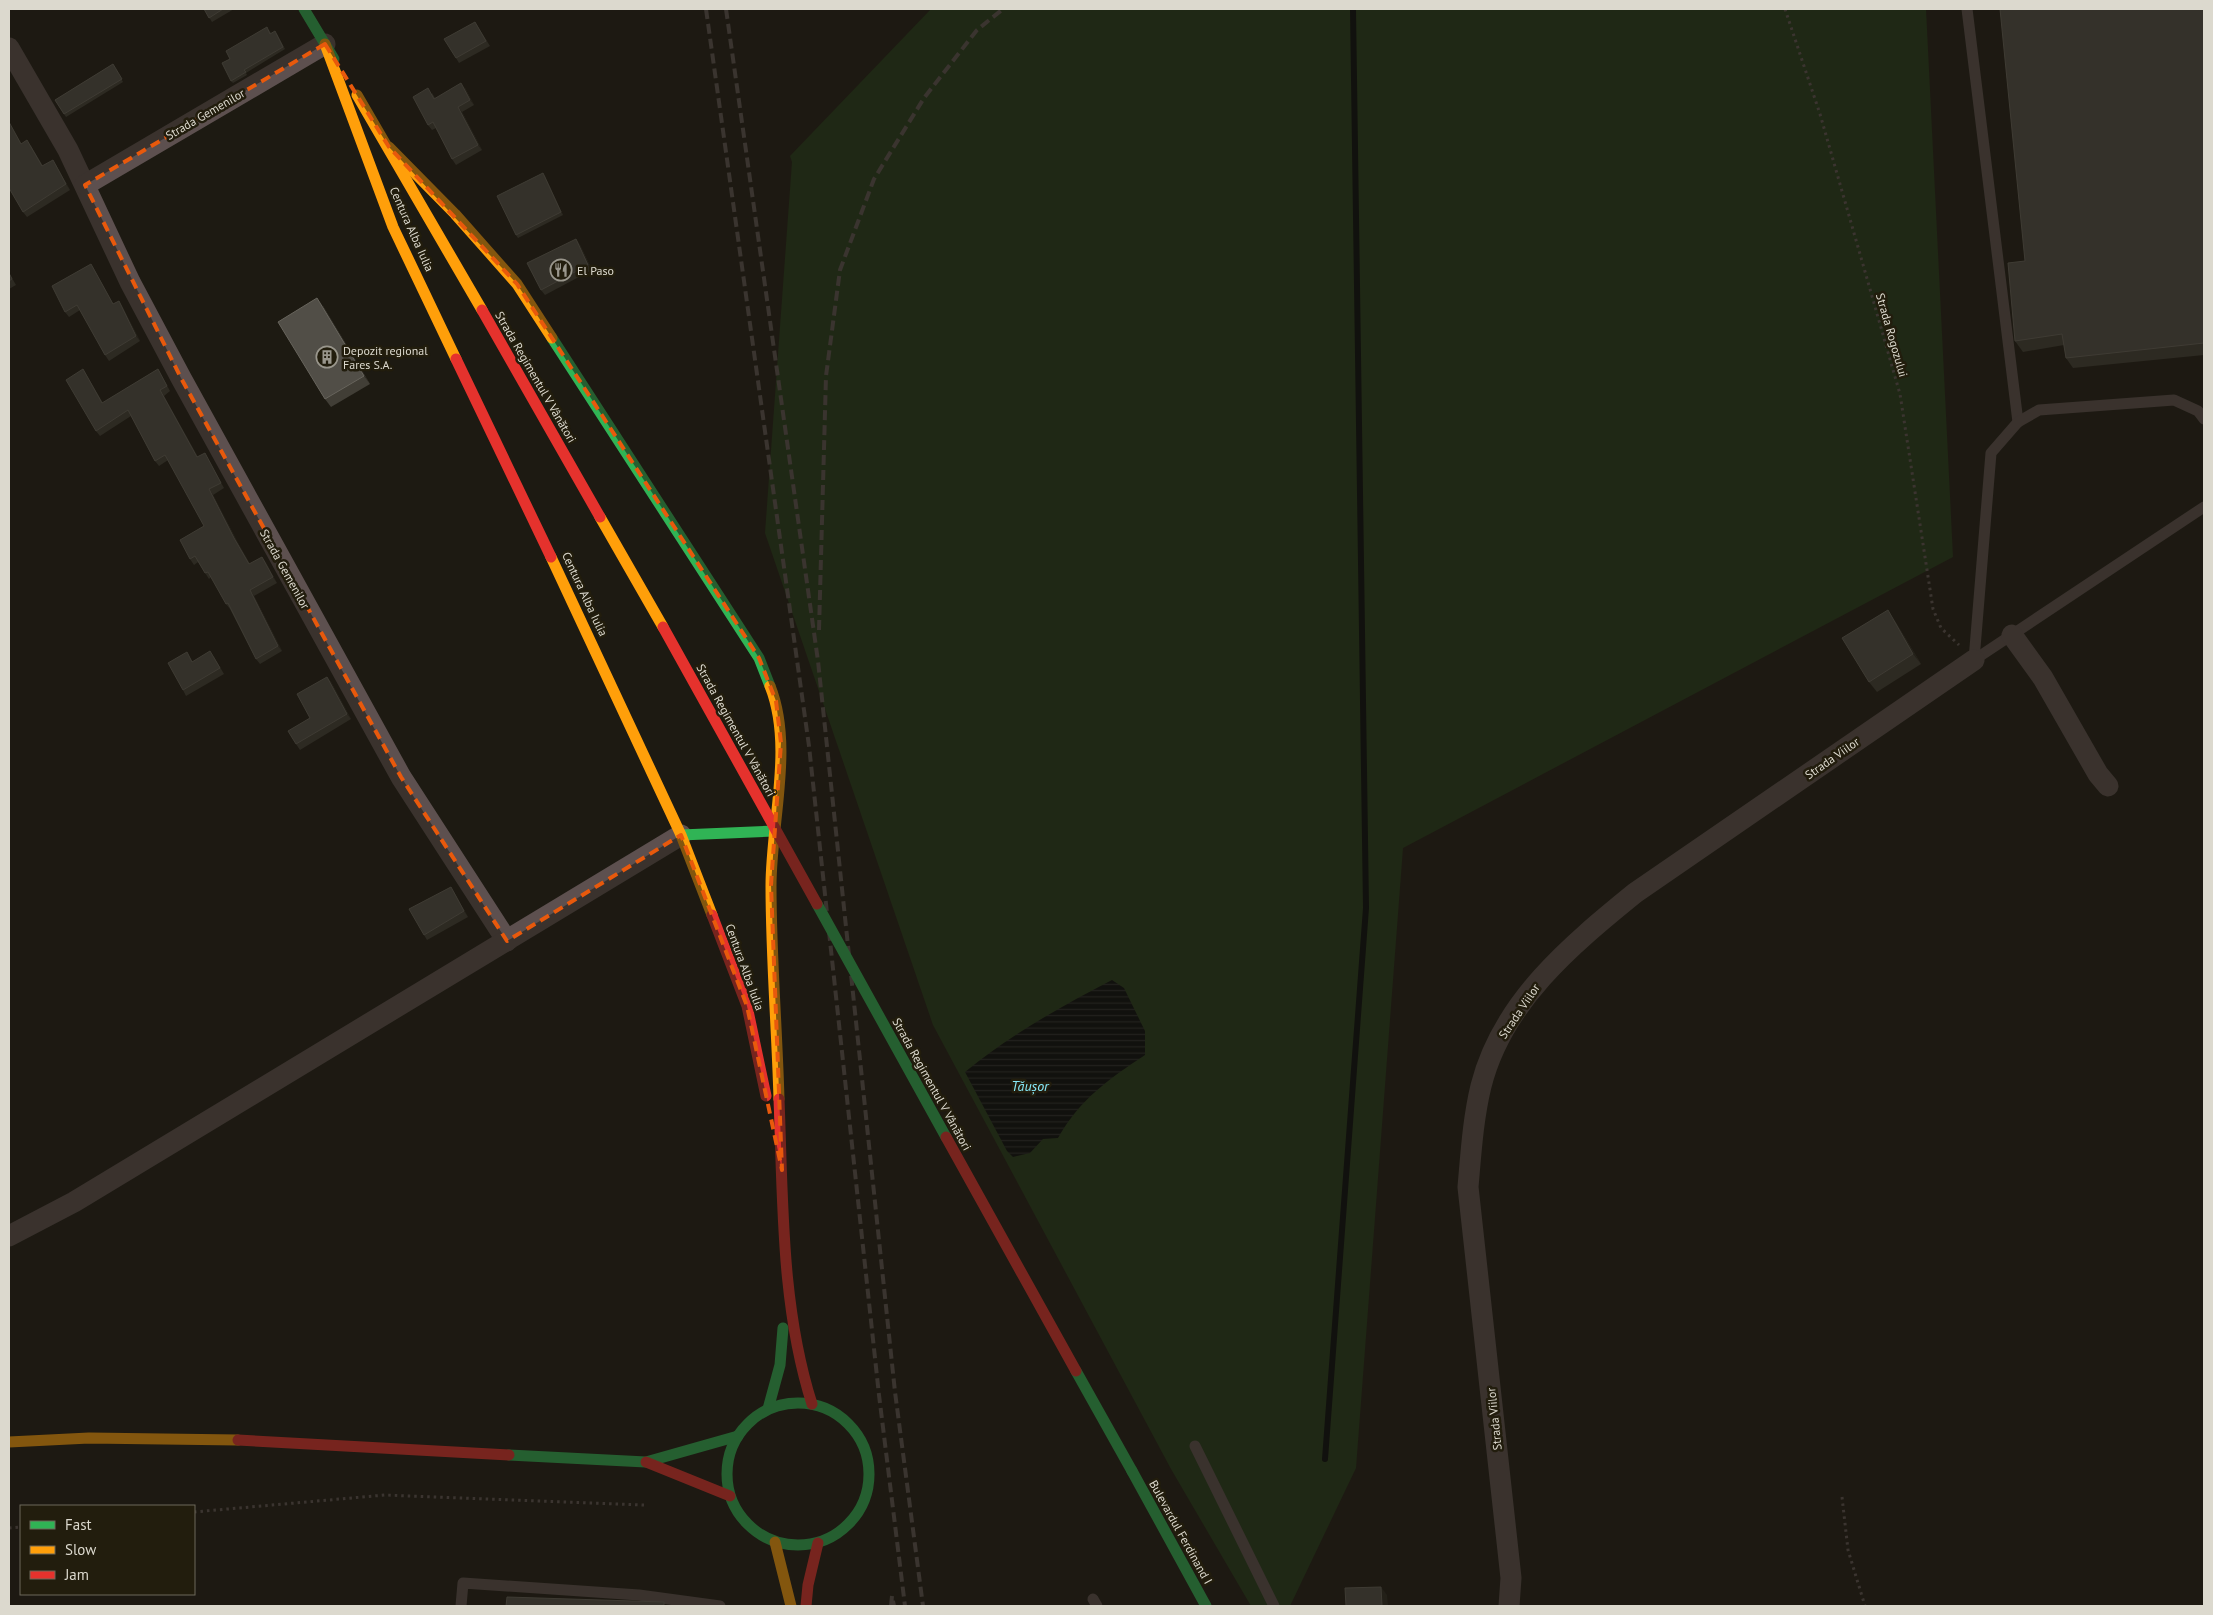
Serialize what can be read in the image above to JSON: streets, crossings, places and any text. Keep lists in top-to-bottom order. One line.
{"streets":{"main road":["Centura Alba Iulia","Strada Regimentul V Vânători","Bulevardul Ferdinand I"],"street":["Strada Gemenilor","Strada Viilor"],"path":["Strada Rogozului"]},"crossings":[["Strada Gemenilor","Centura Alba Iulia"],["Strada Gemenilor","Strada Regimentul V Vânători"],["Centura Alba Iulia","Strada Regimentul V Vânători"],["Strada Rogozului","Strada Viilor"],["Strada Regimentul V Vânători","Bulevardul Ferdinand I"]],"water":["Tăușor"],"places":{"restaurant":["El Paso"],"building":["Depozit regional Fares S.A."]},"legend":["Fast","Slow","Jam"]}
